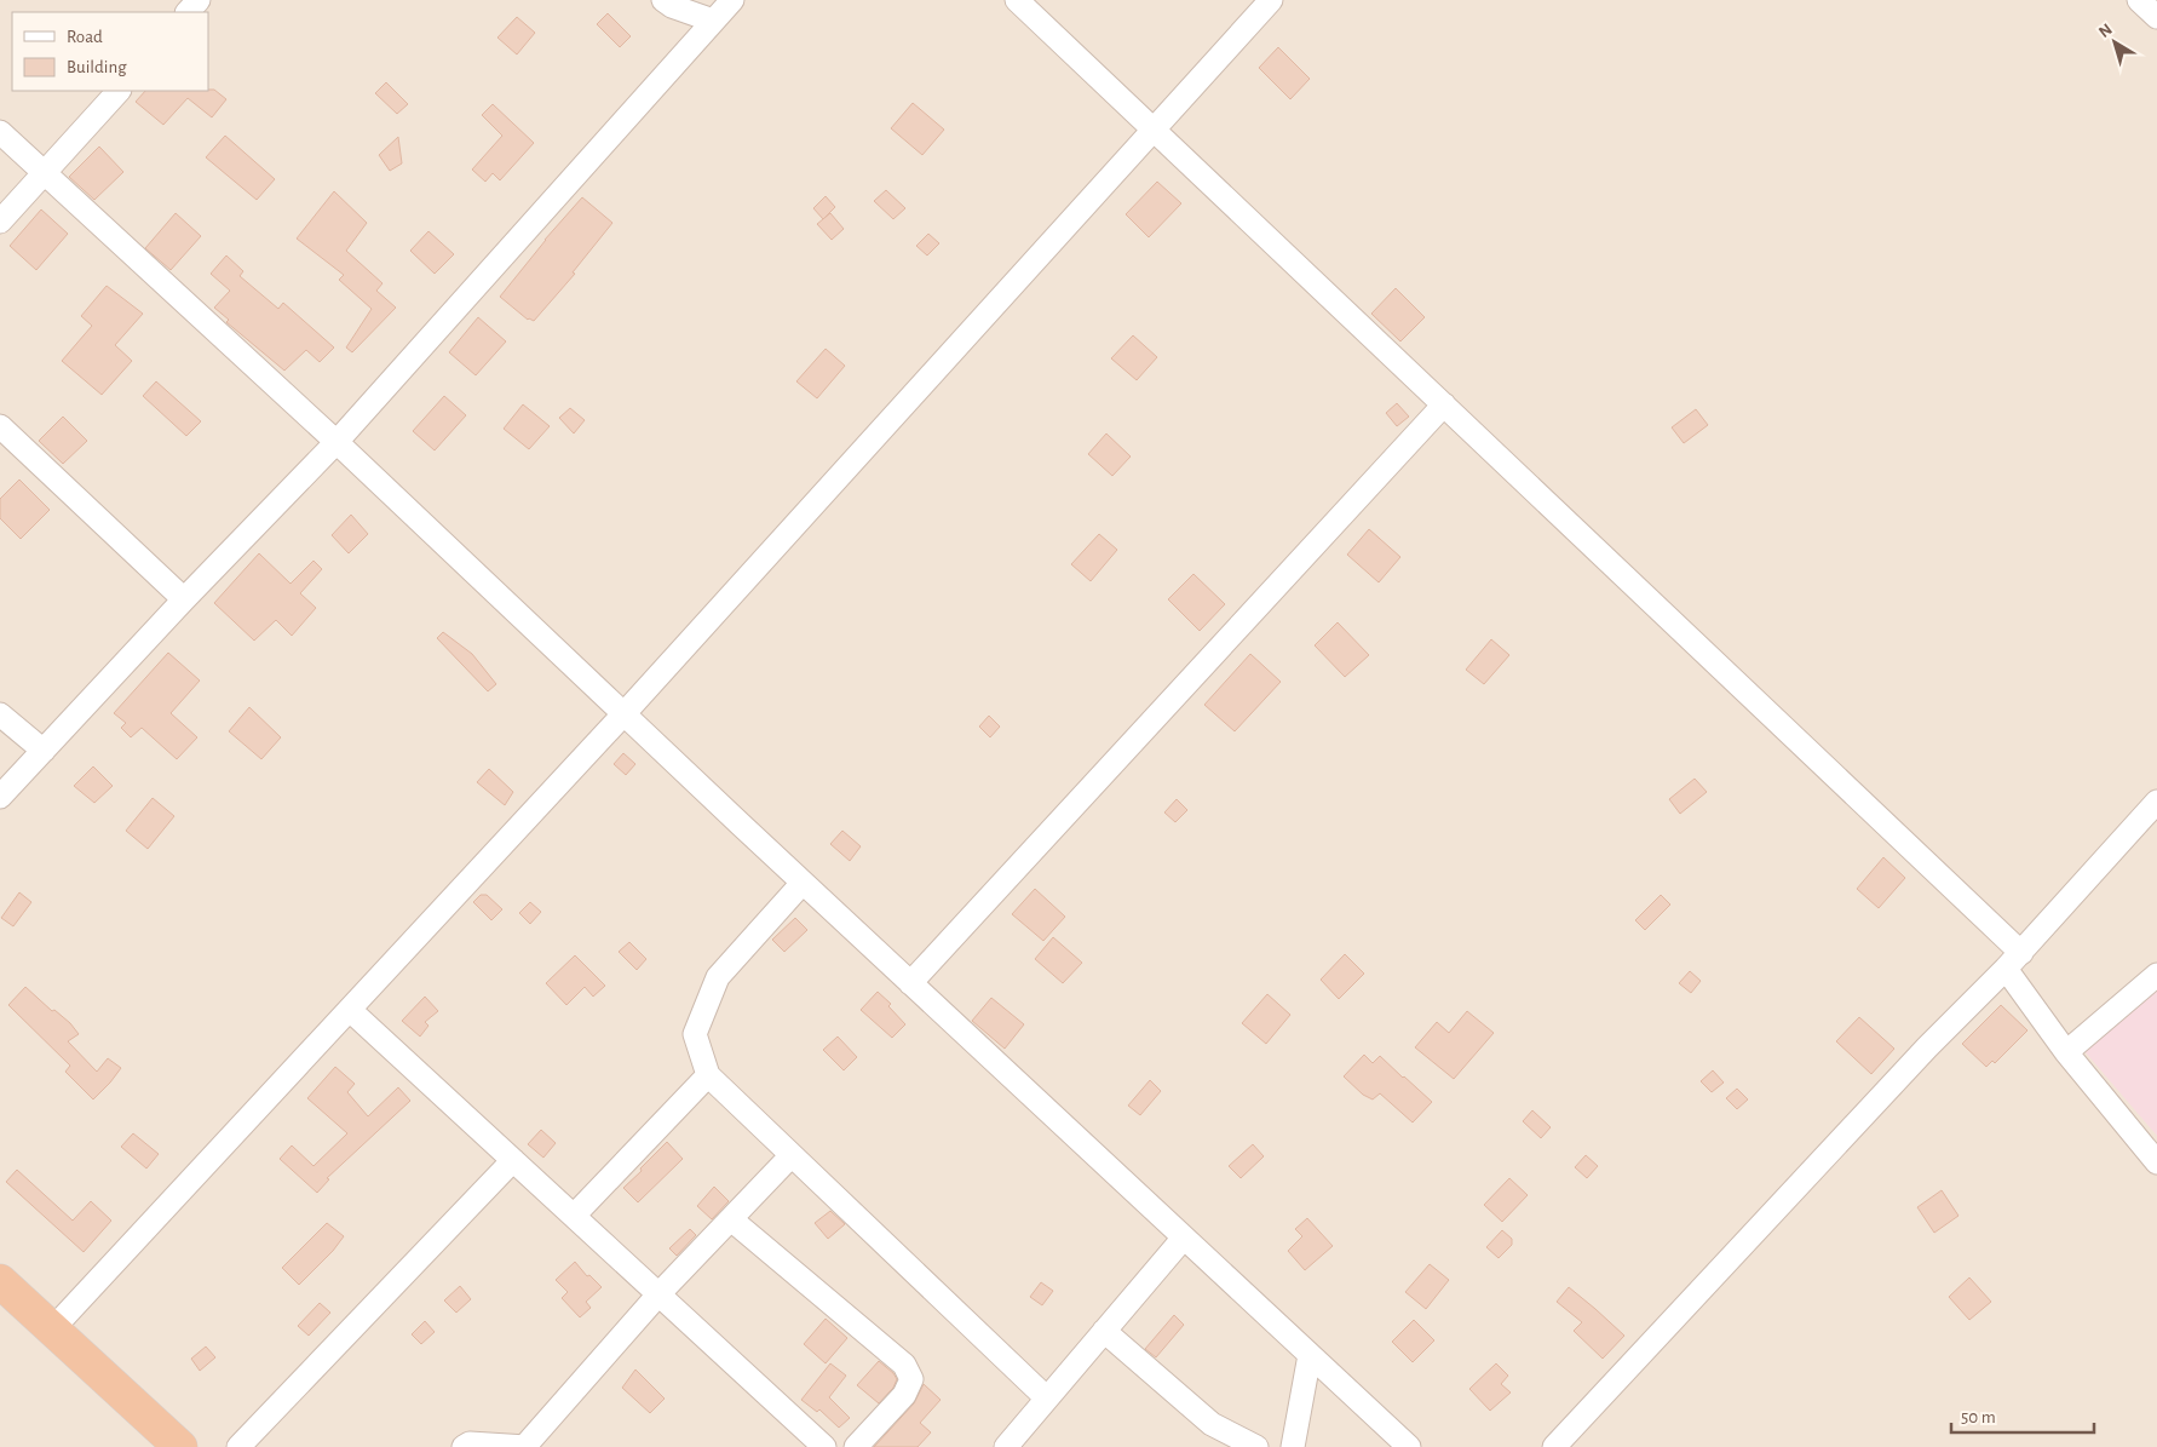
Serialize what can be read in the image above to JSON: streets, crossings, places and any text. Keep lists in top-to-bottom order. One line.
{"legend":["Road","Building"],"scale_bar":"50 m","north":"top left"}
